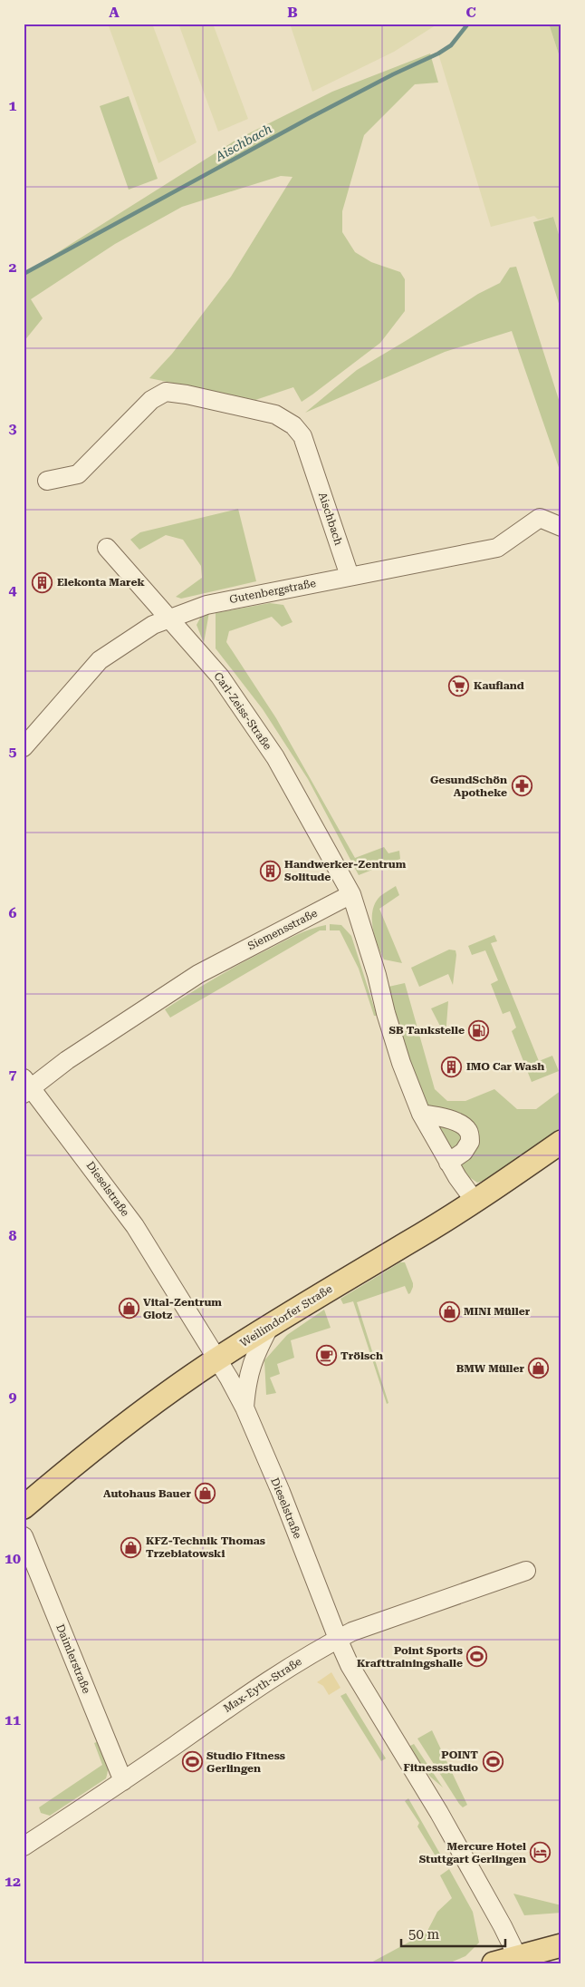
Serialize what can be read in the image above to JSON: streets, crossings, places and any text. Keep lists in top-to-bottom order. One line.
{"streets":{"main road":["Weilimdorfer Straße"],"street":["Aischbach","Gutenbergstraße","Carl-Zeiss-Straße","Siemensstraße","Dieselstraße","Daimlerstraße","Max-Eyth-Straße"]},"crossings":[["Aischbach","Gutenbergstraße"],["Gutenbergstraße","Carl-Zeiss-Straße"],["Carl-Zeiss-Straße","Siemensstraße"],["Siemensstraße","Dieselstraße"],["Dieselstraße","Weilimdorfer Straße"],["Dieselstraße","Max-Eyth-Straße"],["Daimlerstraße","Max-Eyth-Straße"]],"water":["Aischbach"],"places":{"building":["Elekonta Marek","Handwerker-Zentrum Solitude","IMO Car Wash"],"supermarket":["Kaufland"],"pharmacy":["GesundSchön Apotheke"],"fuel station":["SB Tankstelle"],"shop":["Vital-Zentrum Glotz","MINI Müller","BMW Müller","Autohaus Bauer","KFZ-Technik Thomas Trzebiatowski"],"cafe":["Trölsch"],"sports":["Point Sports Krafttrainingshalle","POINT Fitnessstudio","Studio Fitness Gerlingen"],"hotel":["Mercure Hotel Stuttgart Gerlingen"]},"scale_bar":"50 m","grid":{"columns":["A","B","C"],"rows":["1","2","3","4","5","6","7","8","9","10","11","12"]}}
